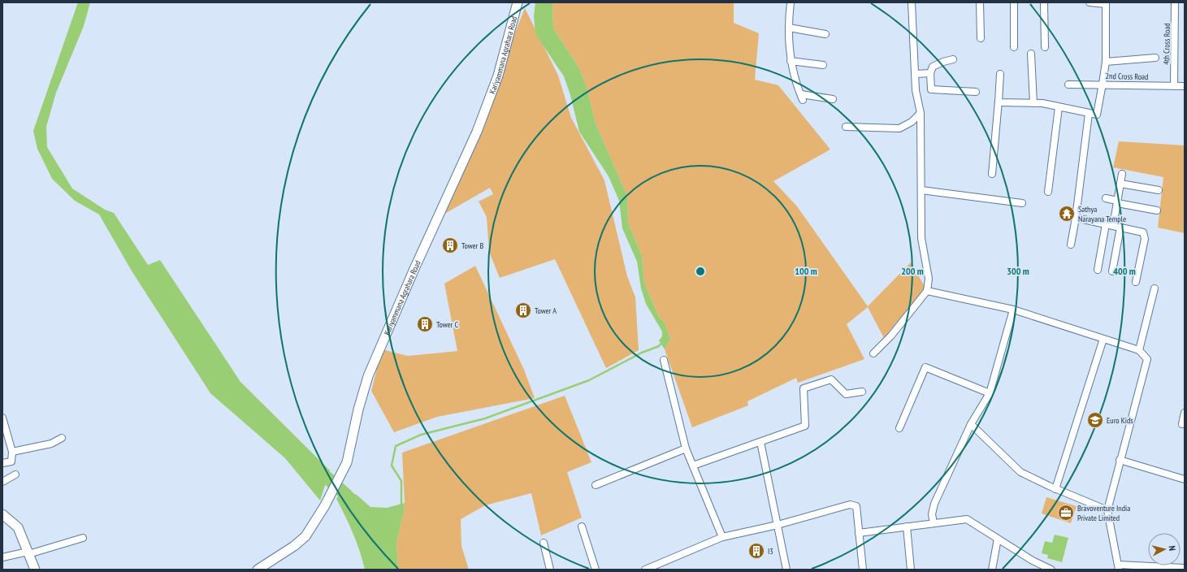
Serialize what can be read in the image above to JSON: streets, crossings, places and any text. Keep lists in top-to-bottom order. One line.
{"streets":{"street":["4th Cross Road","Kariyammana Agrahara Road","2nd Cross Road"]},"crossings":[["4th Cross Road","2nd Cross Road"]],"places":{"temple":["Sathya Narayana Temple"],"building":["Tower B","Tower A","Tower C","I3"],"school or university":["Euro Kids"],"office":["Bravoventure India Private Limited"]},"north":"right","rings":["100 m","200 m","300 m","400 m"]}
